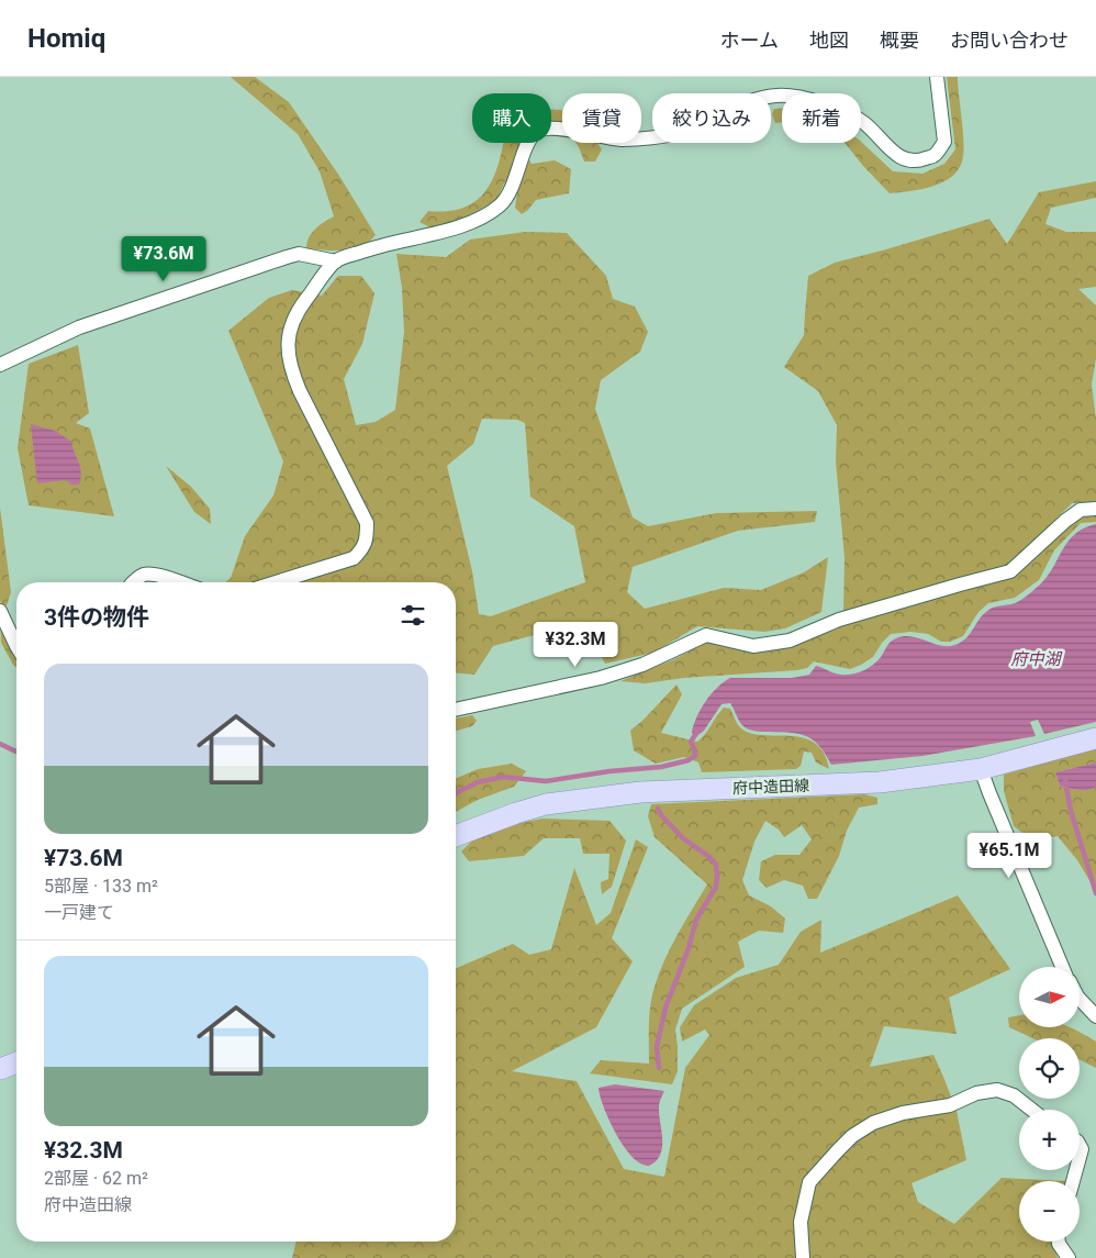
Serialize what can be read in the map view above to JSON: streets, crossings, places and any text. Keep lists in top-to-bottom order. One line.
{"streets":{"main road":["府中造田線"]},"water":["府中湖"],"north":"right","page":{"header":"Homiq","nav":["ホーム","地図","概要","お問い合わせ"],"chip":["購入","賃貸","絞り込み","新着"],"price":["¥73.6M","¥32.3M","¥65.1M"],"heading":"3件の物件","list":[{"name":"¥73.6M","note":"5部屋 · 133 m² · 一戸建て"},{"name":"¥32.3M","note":"2部屋 · 62 m² · 府中造田線"}],"map_buttons":["+","−"]}}
